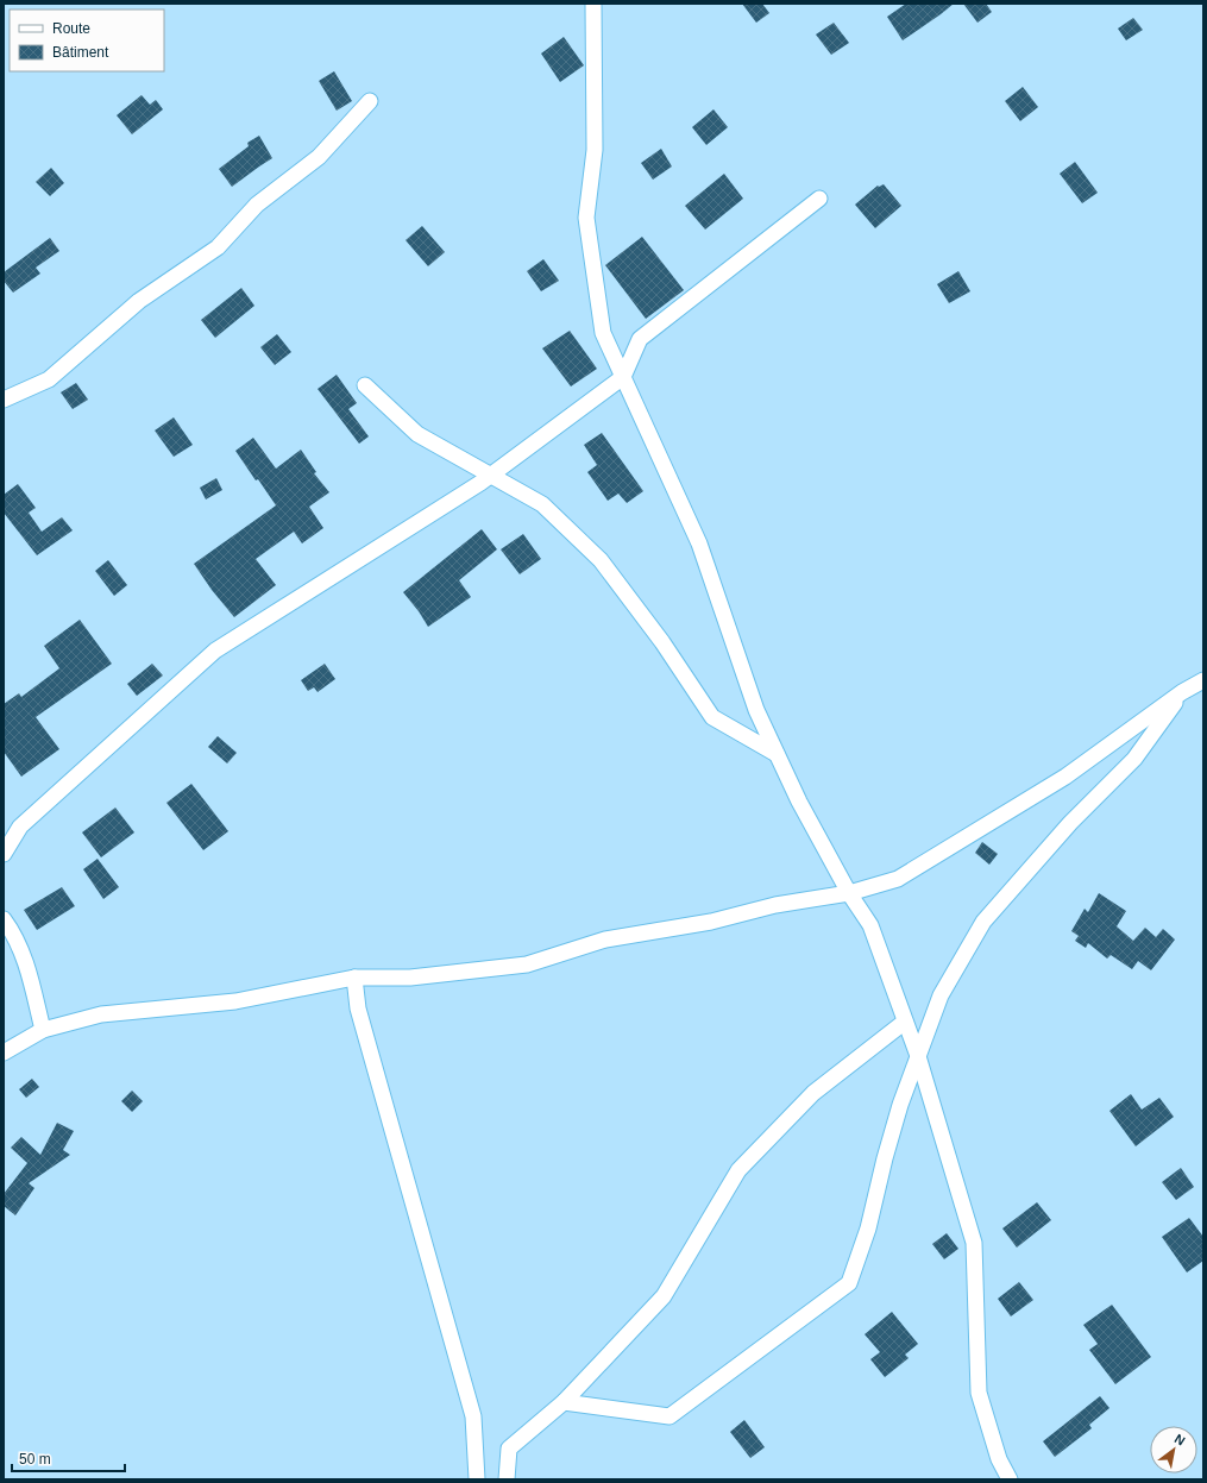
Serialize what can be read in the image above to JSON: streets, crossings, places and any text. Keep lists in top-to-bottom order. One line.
{"legend":["Route","Bâtiment"],"scale_bar":"50 m","north":"top right"}
